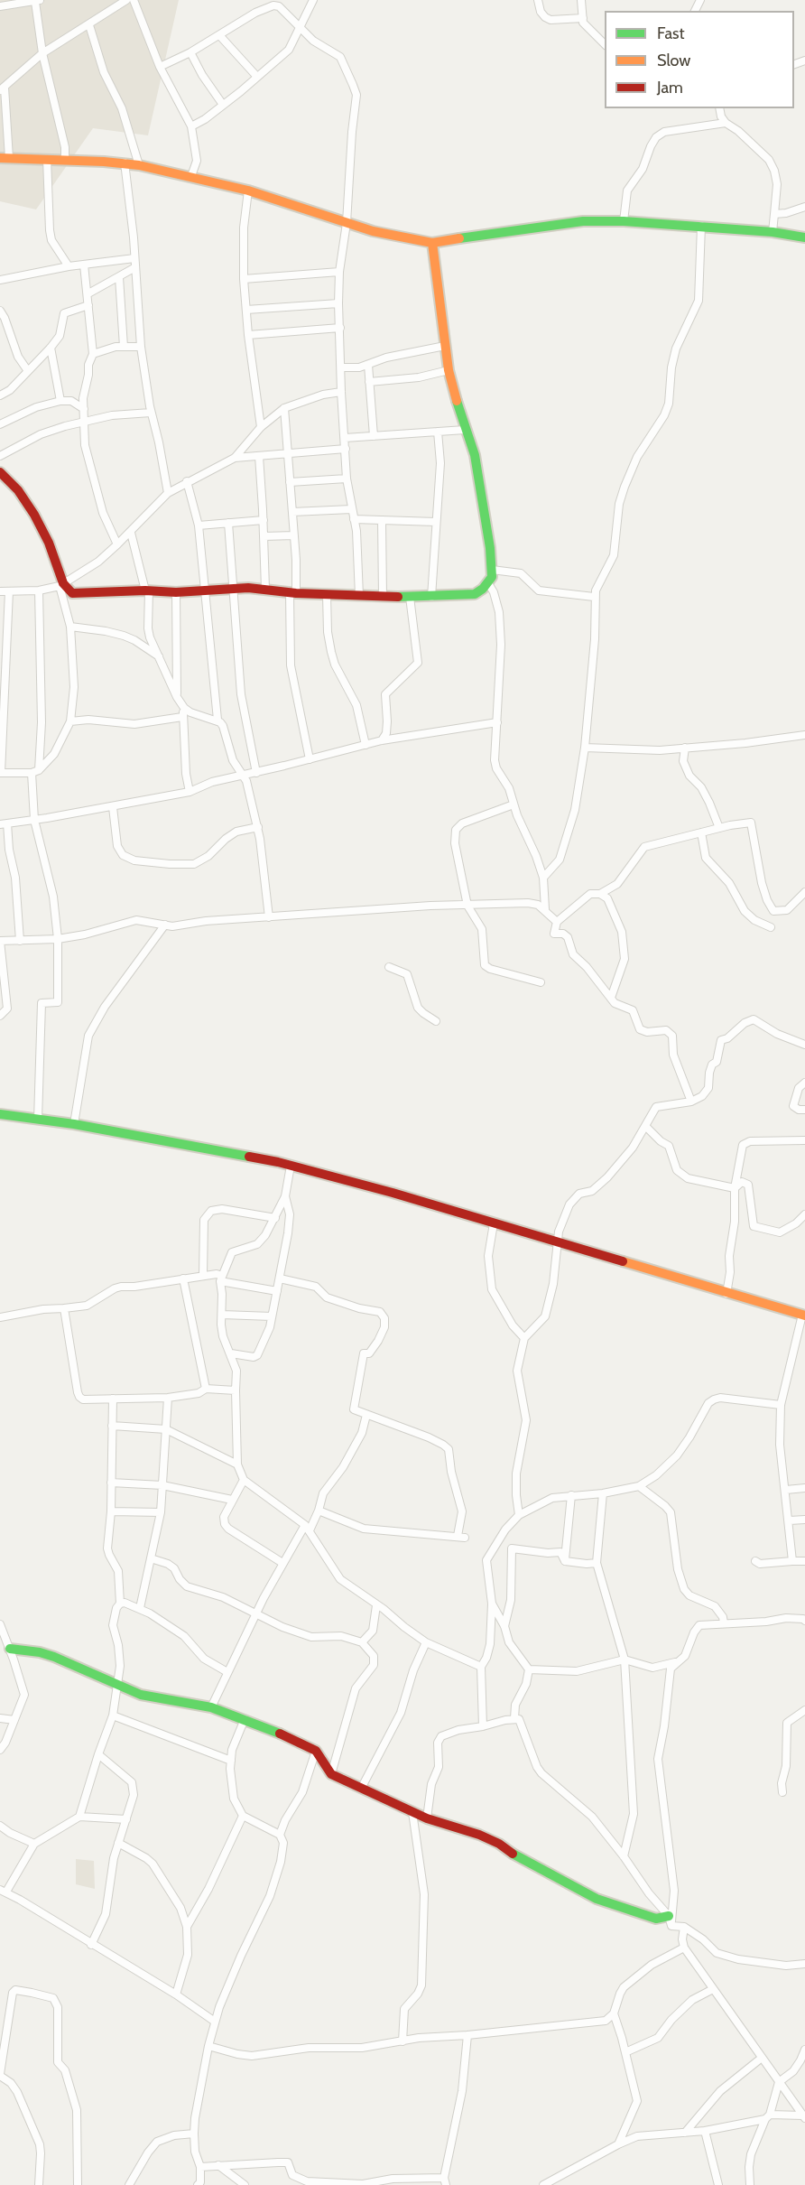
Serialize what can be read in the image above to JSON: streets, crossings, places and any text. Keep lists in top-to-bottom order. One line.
{"legend":["Fast","Slow","Jam"]}
